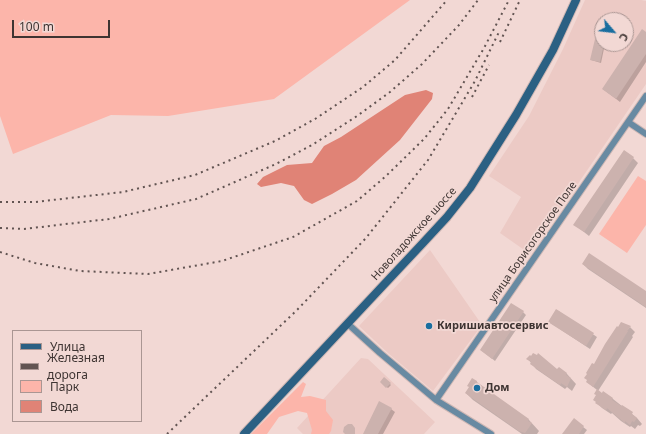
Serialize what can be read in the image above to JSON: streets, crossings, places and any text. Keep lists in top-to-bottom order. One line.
{"streets":{"main road":["Новоладожское шоссе"],"street":["улица Борисогорское Поле"]},"places":["Киришиавтосервис","Дом"],"legend":["Улица","Железная дорога","Парк","Вода"],"scale_bar":"100 m","north":"bottom right"}
